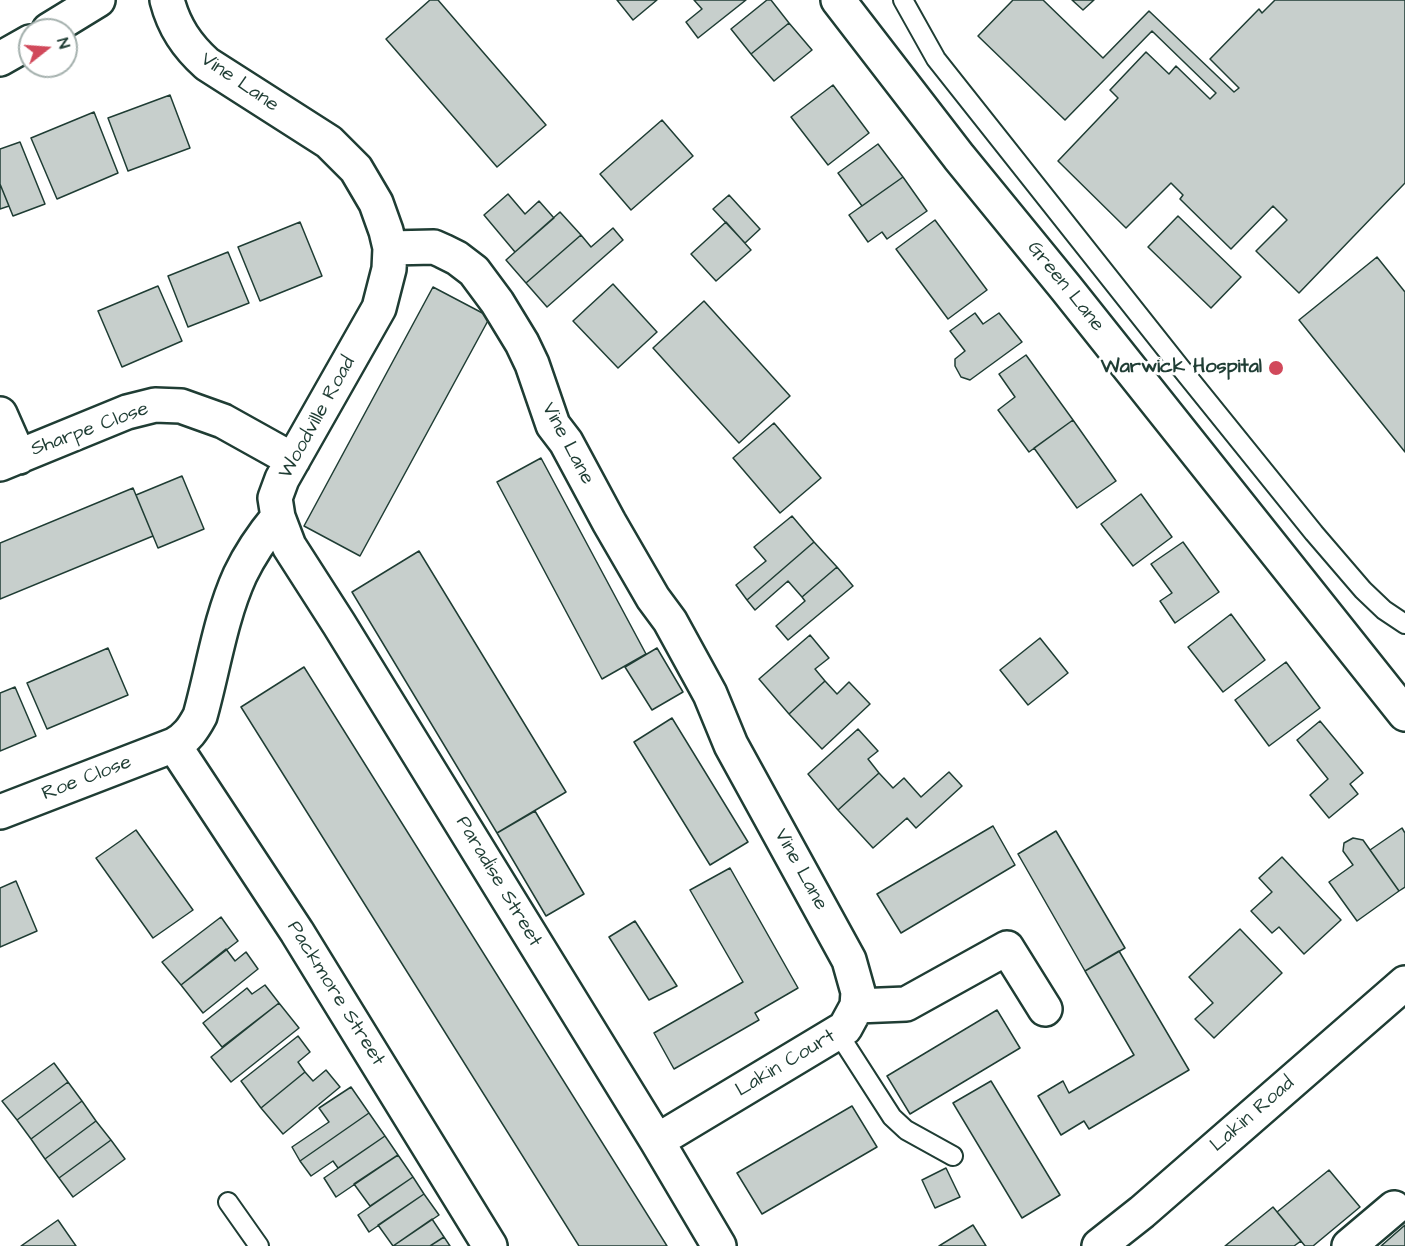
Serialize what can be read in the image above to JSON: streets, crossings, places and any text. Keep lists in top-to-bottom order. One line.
{"streets":{"street":["Vine Lane","Green Lane","Woodville Road","Sharpe Close","Roe Close","Paradise Street","Packmore Street","Lakin Court","Lakin Road"]},"crossings":[["Vine Lane","Woodville Road"],["Vine Lane","Lakin Court"],["Woodville Road","Sharpe Close"],["Woodville Road","Paradise Street"],["Roe Close","Packmore Street"],["Paradise Street","Lakin Court"]],"places":["Warwick Hospital"],"north":"right"}
